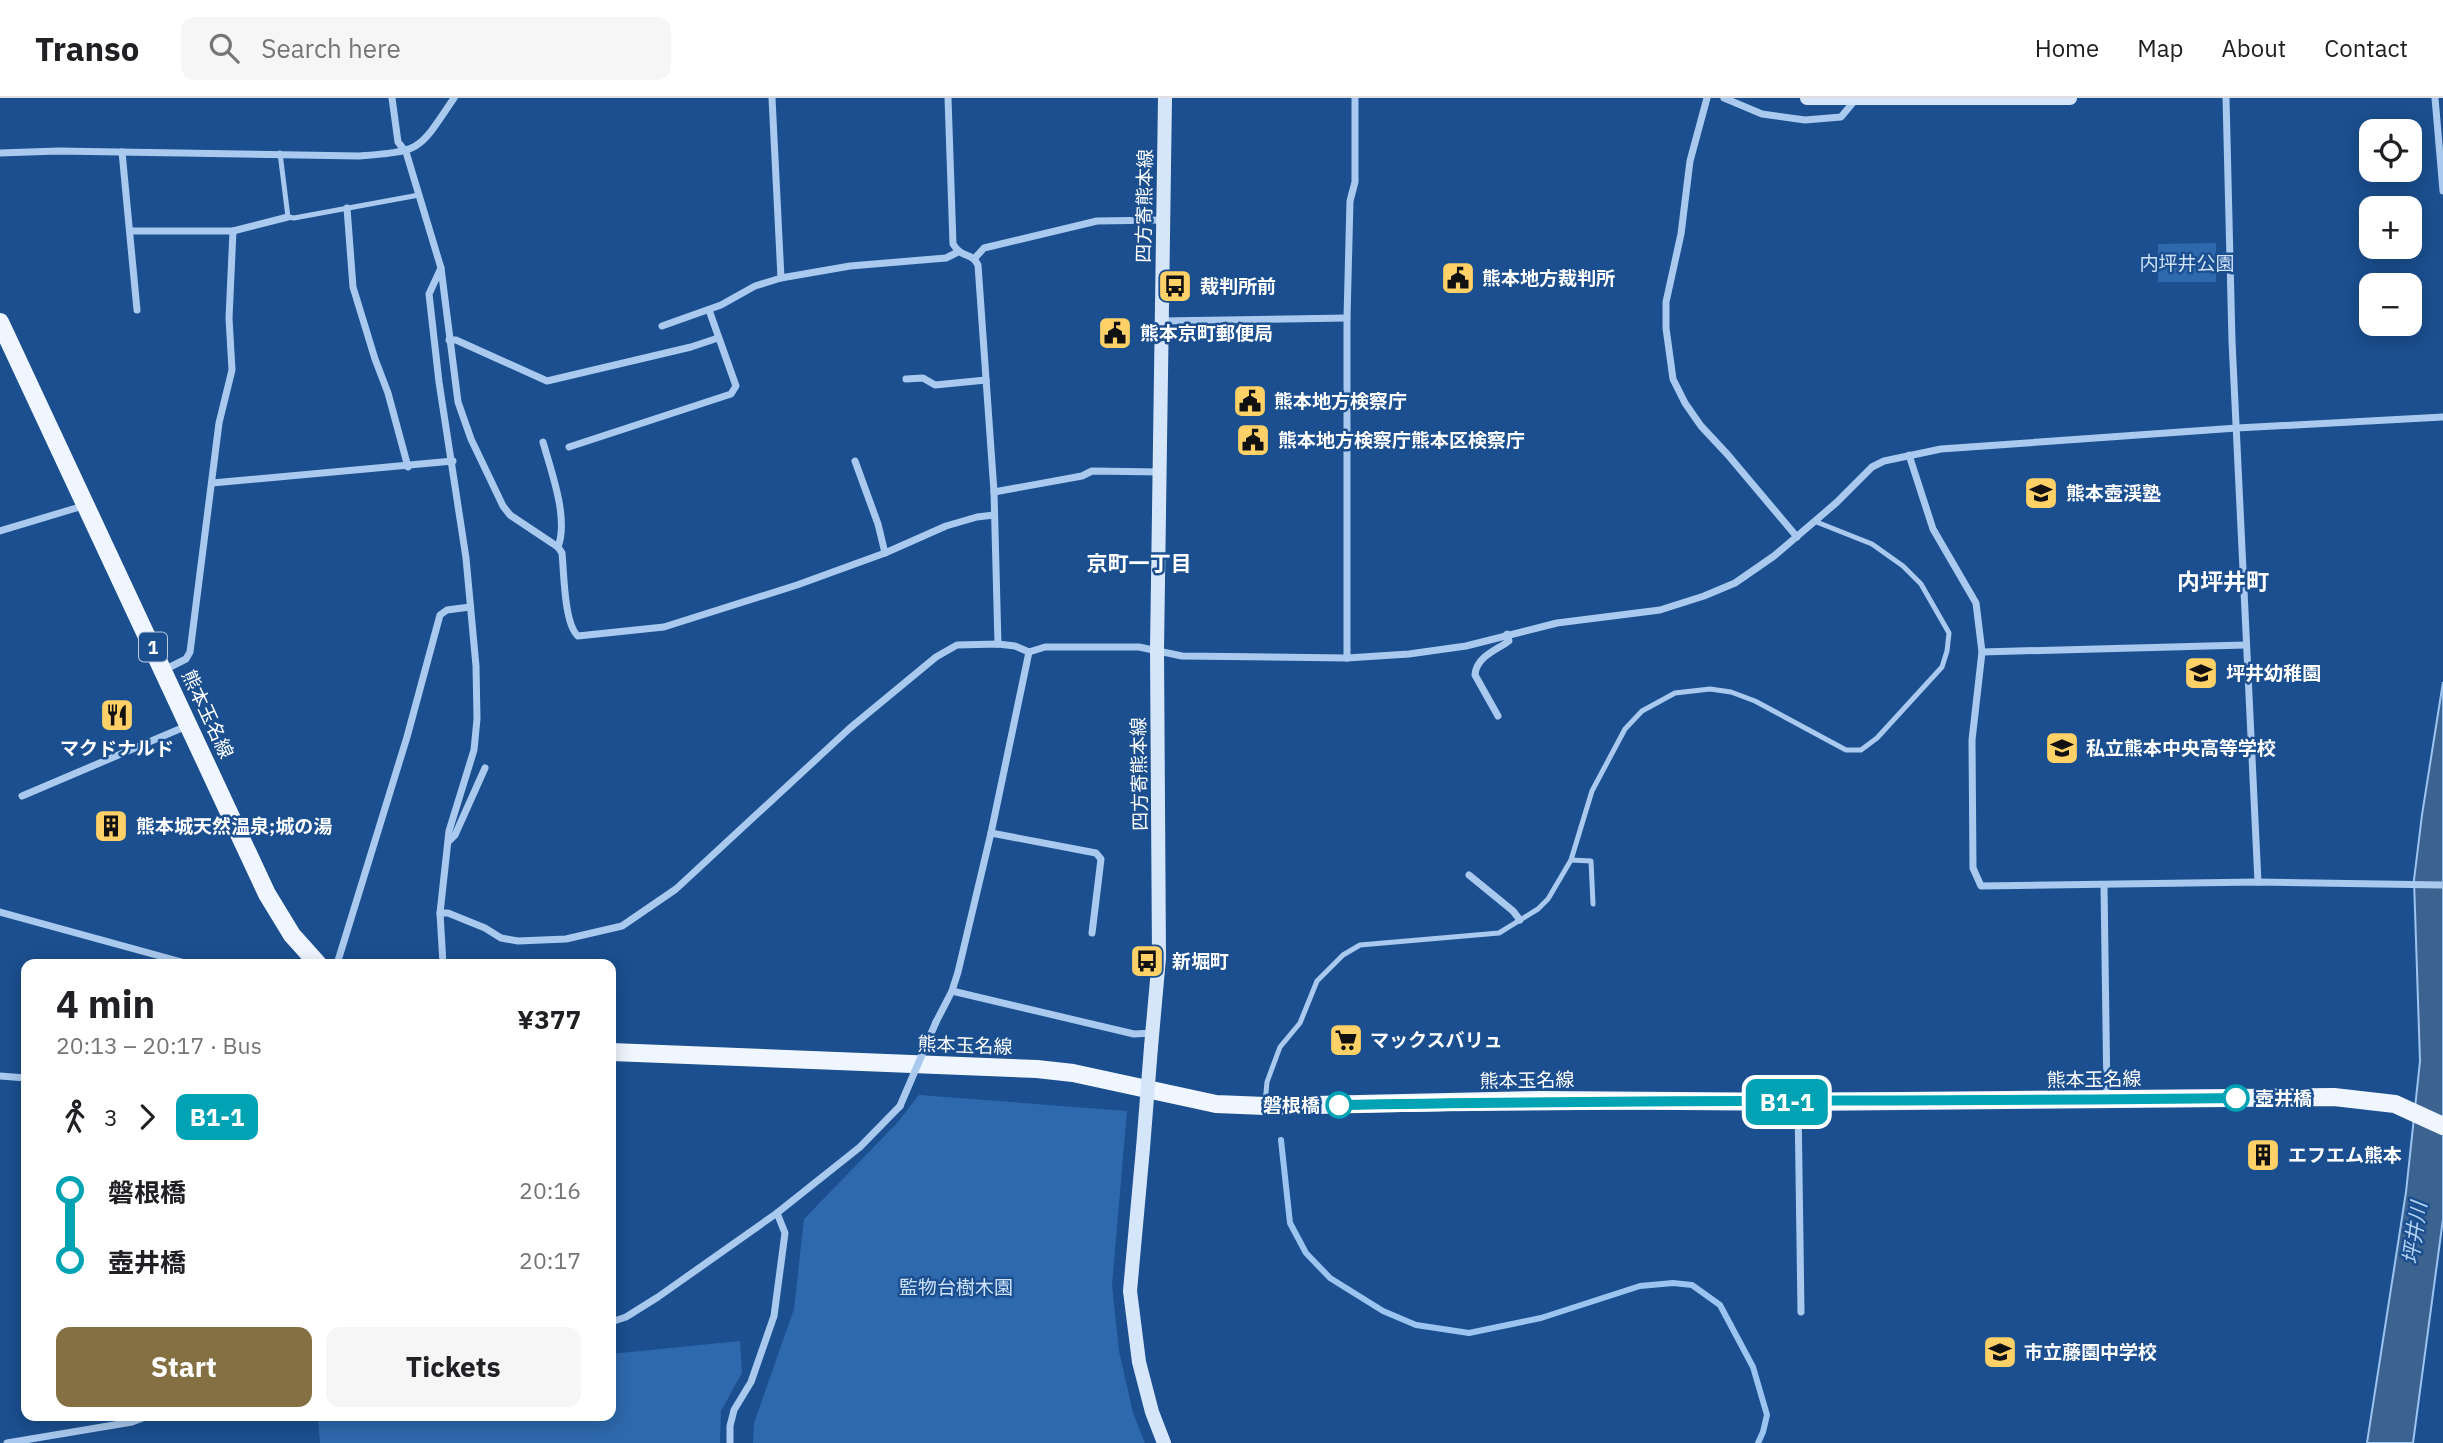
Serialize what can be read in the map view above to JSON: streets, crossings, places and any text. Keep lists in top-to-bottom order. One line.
{"streets":{"main road":["四方寄熊本線","1","熊本玉名線"]},"districts":["京町一丁目","内坪井町"],"water":["坪井川"],"parks":["内坪井公園","監物台樹木園"],"places":{"public building":["熊本地方裁判所","熊本京町郵便局","熊本地方検察庁","熊本地方検察庁熊本区検察庁"],"bus stop":["裁判所前","新堀町"],"school or university":["熊本壺渓塾","坪井幼稚園","私立熊本中央高等学校","市立藤園中学校"],"restaurant":["マクドナルド"],"building":["熊本城天然温泉;城の湯","エフエム熊本"],"supermarket":["マックスバリュ"],"other":["壺井橋","磐根橋"]},"lines":["bus line B1-1"],"page":{"header":"Transo","search":"Search here","nav":["Home","Map","About","Contact"],"on_map":"B1-1","map_buttons":["+","−"],"heading":["4 min","20:13 – 20:17 · Bus","¥377"],"legs":["3","B1-1"],"list":[{"name":"磐根橋","value":"20:16"},{"name":"壺井橋","value":"20:17"}],"buttons":["Start","Tickets"]}}
